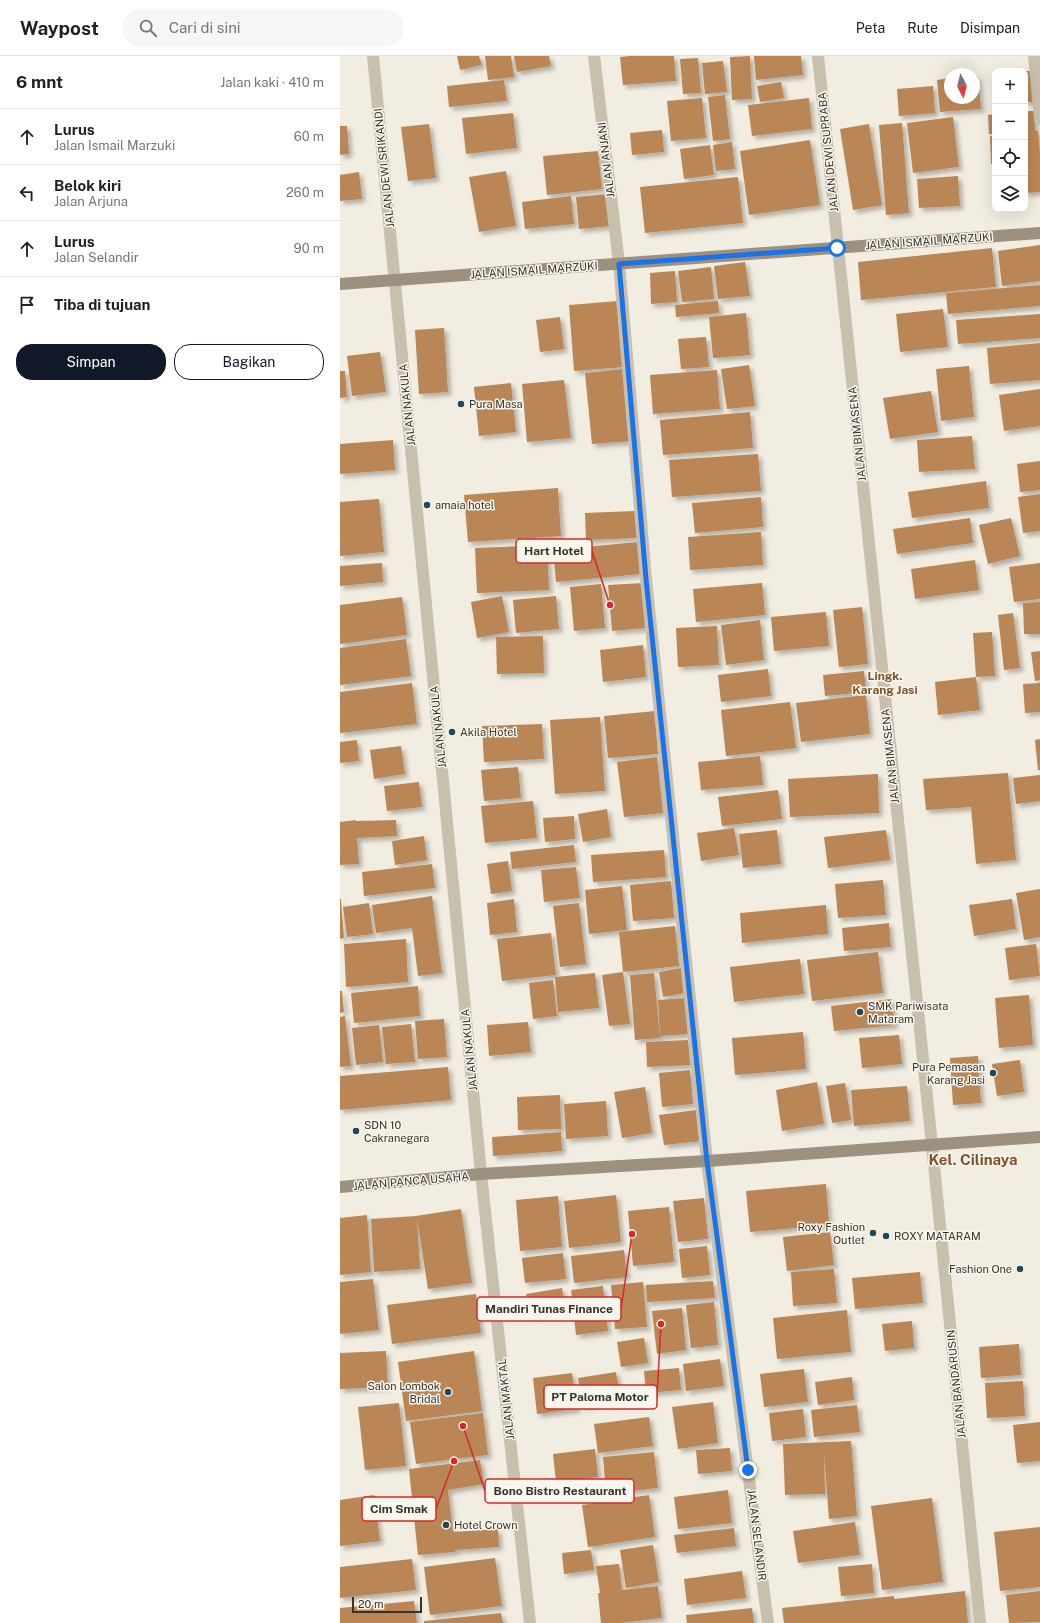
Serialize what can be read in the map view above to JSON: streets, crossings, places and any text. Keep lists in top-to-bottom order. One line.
{"streets":{"street":["JALAN DEWI SUPRABA","JALAN ANJANI","JALAN DEWI SRIKANDI","JALAN ISMAIL MARZUKI","JALAN NAKULA","JALAN BIMASENA","JALAN PANCA USAHA","JALAN BANDARUSIN","JALAN MAKTAL","JALAN SELANDIR"]},"crossings":[["JALAN DEWI SUPRABA","JALAN ISMAIL MARZUKI"],["JALAN DEWI SUPRABA","JALAN BIMASENA"],["JALAN ANJANI","JALAN ISMAIL MARZUKI"],["JALAN ANJANI","JALAN PANCA USAHA"],["JALAN ANJANI","JALAN SELANDIR"],["JALAN DEWI SRIKANDI","JALAN ISMAIL MARZUKI"],["JALAN DEWI SRIKANDI","JALAN NAKULA"],["JALAN ISMAIL MARZUKI","JALAN NAKULA"],["JALAN ISMAIL MARZUKI","JALAN BIMASENA"],["JALAN NAKULA","JALAN PANCA USAHA"],["JALAN NAKULA","JALAN MAKTAL"],["JALAN BIMASENA","JALAN PANCA USAHA"],["JALAN BIMASENA","JALAN BANDARUSIN"],["JALAN PANCA USAHA","JALAN BANDARUSIN"],["JALAN PANCA USAHA","JALAN MAKTAL"],["JALAN PANCA USAHA","JALAN SELANDIR"]],"districts":["Lingk. Karang Jasi","Kel. Cilinaya"],"places":["Pura Masa","amaia hotel","Hart Hotel","Akila Hotel","SMK Pariwisata Mataram","Pura Pemasan Karang Jasi","SDN 10 Cakranegara","Roxy Fashion Outlet","Mandiri Tunas Finance","ROXY MATARAM","Fashion One","PT Paloma Motor","Salon Lombok Bridal","Bono Bistro Restaurant","Cim Smak","Hotel Crown"],"scale_bar":"20 m","north":"bottom","page":{"header":"Waypost","search":"Cari di sini","nav":["Peta","Rute","Disimpan"],"heading":["6 mnt","Jalan kaki · 410 m"],"map_buttons":["+","−"],"list":[["Lurus","Jalan Ismail Marzuki","60 m"],["Belok kiri","Jalan Arjuna","260 m"],["Lurus","Jalan Selandir","90 m"],"Tiba di tujuan"],"buttons":["Simpan","Bagikan"],"scale":"20 m"}}
